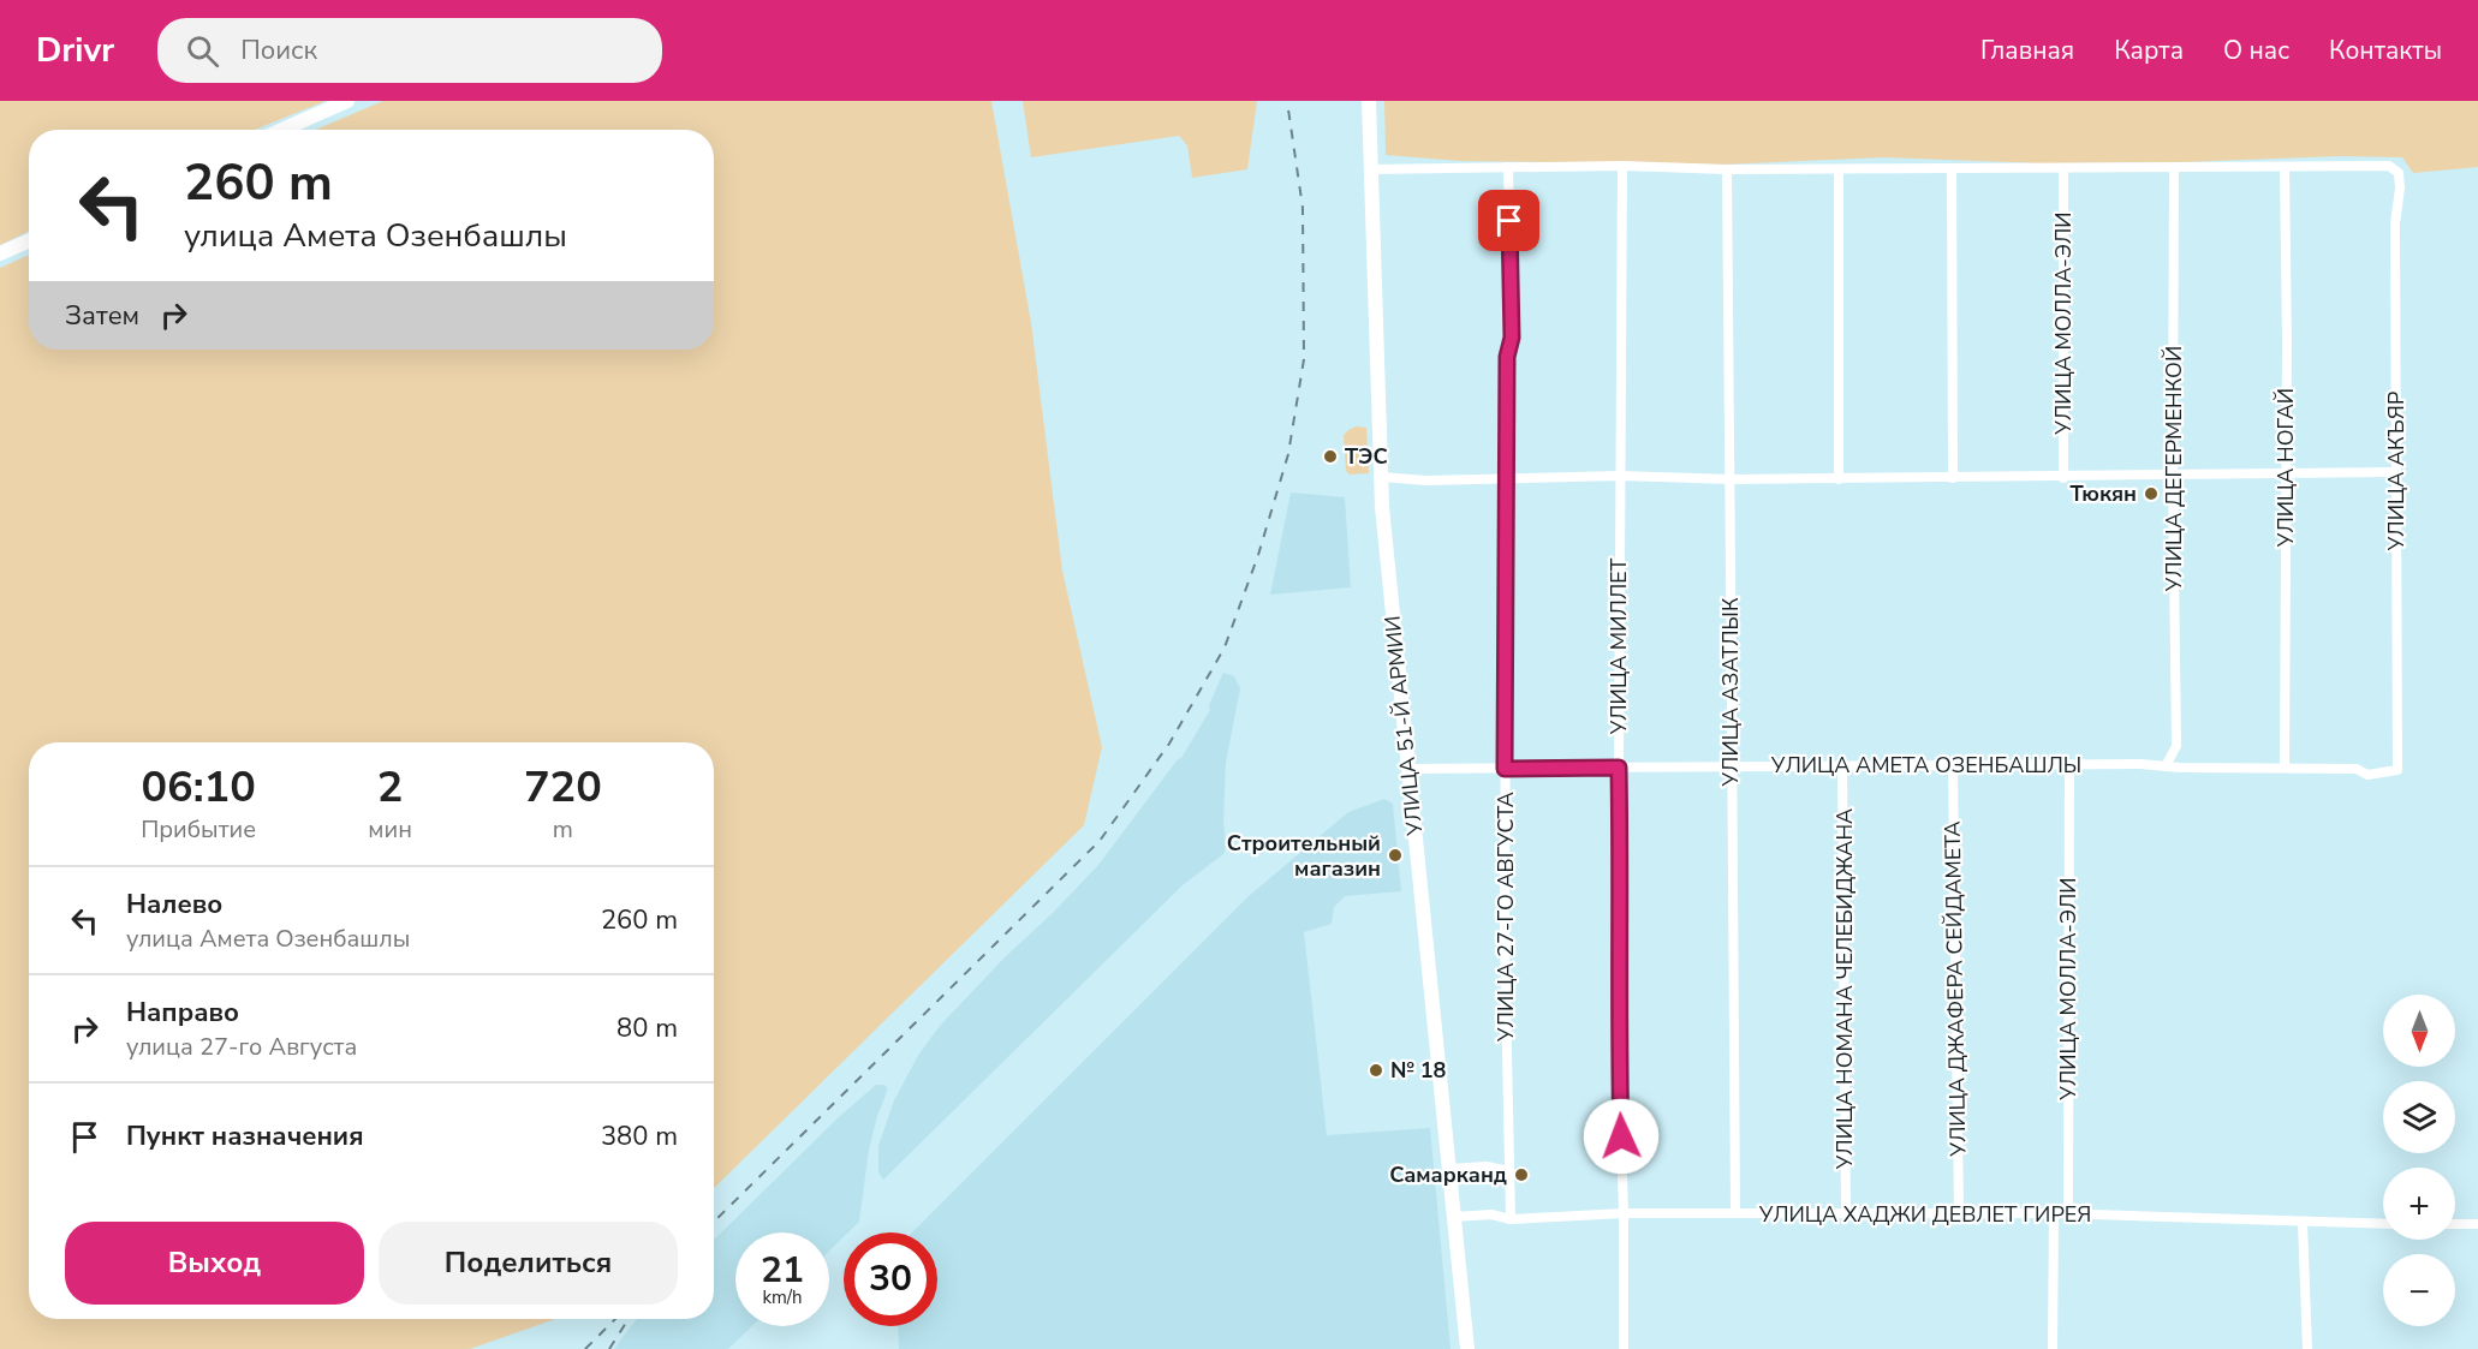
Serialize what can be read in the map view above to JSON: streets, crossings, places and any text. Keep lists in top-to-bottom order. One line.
{"streets":{"main road":["УЛИЦА 51-Й АРМИИ"],"street":["УЛИЦА МОЛЛА-ЭЛИ","УЛИЦА НОГАЙ","УЛИЦА ДЕГЕРМЕНКОЙ","УЛИЦА АКЪЯР","УЛИЦА МИЛЛЕТ","УЛИЦА АЗАТЛЫК","УЛИЦА АМЕТА ОЗЕНБАШЛЫ","УЛИЦА 27-ГО АВГУСТА","УЛИЦА НОМАНА ЧЕЛЕБИДЖАНА","УЛИЦА ДЖАФЕРА СЕЙДАМЕТА","УЛИЦА ХАДЖИ ДЕВЛЕТ ГИРЕЯ"]},"crossings":[["УЛИЦА МОЛЛА-ЭЛИ","УЛИЦА АМЕТА ОЗЕНБАШЛЫ"],["УЛИЦА МОЛЛА-ЭЛИ","УЛИЦА ХАДЖИ ДЕВЛЕТ ГИРЕЯ"],["УЛИЦА НОГАЙ","УЛИЦА АКЪЯР"],["УЛИЦА НОГАЙ","УЛИЦА АМЕТА ОЗЕНБАШЛЫ"],["УЛИЦА ДЕГЕРМЕНКОЙ","УЛИЦА АМЕТА ОЗЕНБАШЛЫ"],["УЛИЦА АКЪЯР","УЛИЦА АМЕТА ОЗЕНБАШЛЫ"],["УЛИЦА МИЛЛЕТ","УЛИЦА АМЕТА ОЗЕНБАШЛЫ"],["УЛИЦА МИЛЛЕТ","УЛИЦА ХАДЖИ ДЕВЛЕТ ГИРЕЯ"],["УЛИЦА АЗАТЛЫК","УЛИЦА АМЕТА ОЗЕНБАШЛЫ"],["УЛИЦА АЗАТЛЫК","УЛИЦА ХАДЖИ ДЕВЛЕТ ГИРЕЯ"],["УЛИЦА 51-Й АРМИИ","УЛИЦА АМЕТА ОЗЕНБАШЛЫ"],["УЛИЦА 51-Й АРМИИ","УЛИЦА ХАДЖИ ДЕВЛЕТ ГИРЕЯ"],["УЛИЦА АМЕТА ОЗЕНБАШЛЫ","УЛИЦА 27-ГО АВГУСТА"],["УЛИЦА АМЕТА ОЗЕНБАШЛЫ","УЛИЦА НОМАНА ЧЕЛЕБИДЖАНА"],["УЛИЦА АМЕТА ОЗЕНБАШЛЫ","УЛИЦА ДЖАФЕРА СЕЙДАМЕТА"],["УЛИЦА 27-ГО АВГУСТА","УЛИЦА ХАДЖИ ДЕВЛЕТ ГИРЕЯ"],["УЛИЦА НОМАНА ЧЕЛЕБИДЖАНА","УЛИЦА ХАДЖИ ДЕВЛЕТ ГИРЕЯ"],["УЛИЦА ДЖАФЕРА СЕЙДАМЕТА","УЛИЦА ХАДЖИ ДЕВЛЕТ ГИРЕЯ"]],"places":["ТЭС","Тюкян","Строительный магазин","№ 18","Самарканд"],"north":"bottom","page":{"header":"Drivr","search":"Поиск","nav":["Главная","Карта","О нас","Контакты"],"turn":["260 m","улица Амета Озенбашлы"],"then":"Затем","eta":["06:10","Прибытие","2","мин","720","m"],"list":[{"name":"Налево","note":"улица Амета Озенбашлы","value":"260 m"},{"name":"Направо","note":"улица 27-го Августа","value":"80 m"},{"name":"Пункт назначения","value":"380 m"}],"map_buttons":["+","−"],"buttons":["Выход","Поделиться"],"speed":"21 km/h","limit":"30"}}
